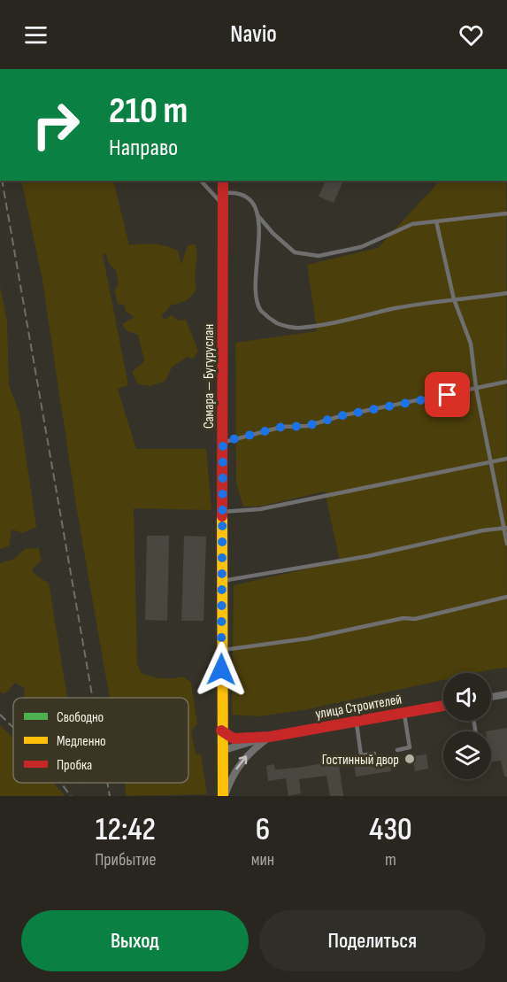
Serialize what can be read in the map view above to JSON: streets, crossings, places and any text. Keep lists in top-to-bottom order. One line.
{"streets":{"main road":["Самара — Бугуруслан","улица Строителей"]},"crossings":[["Самара — Бугуруслан","улица Строителей"]],"places":["Гостинный двор"],"legend":["Свободно","Медленно","Пробка"],"page":{"header":"Navio","turn":["210 m","Направо"],"eta":["12:42","Прибытие","6","мин","430","m"],"buttons":["Выход","Поделиться"]}}
